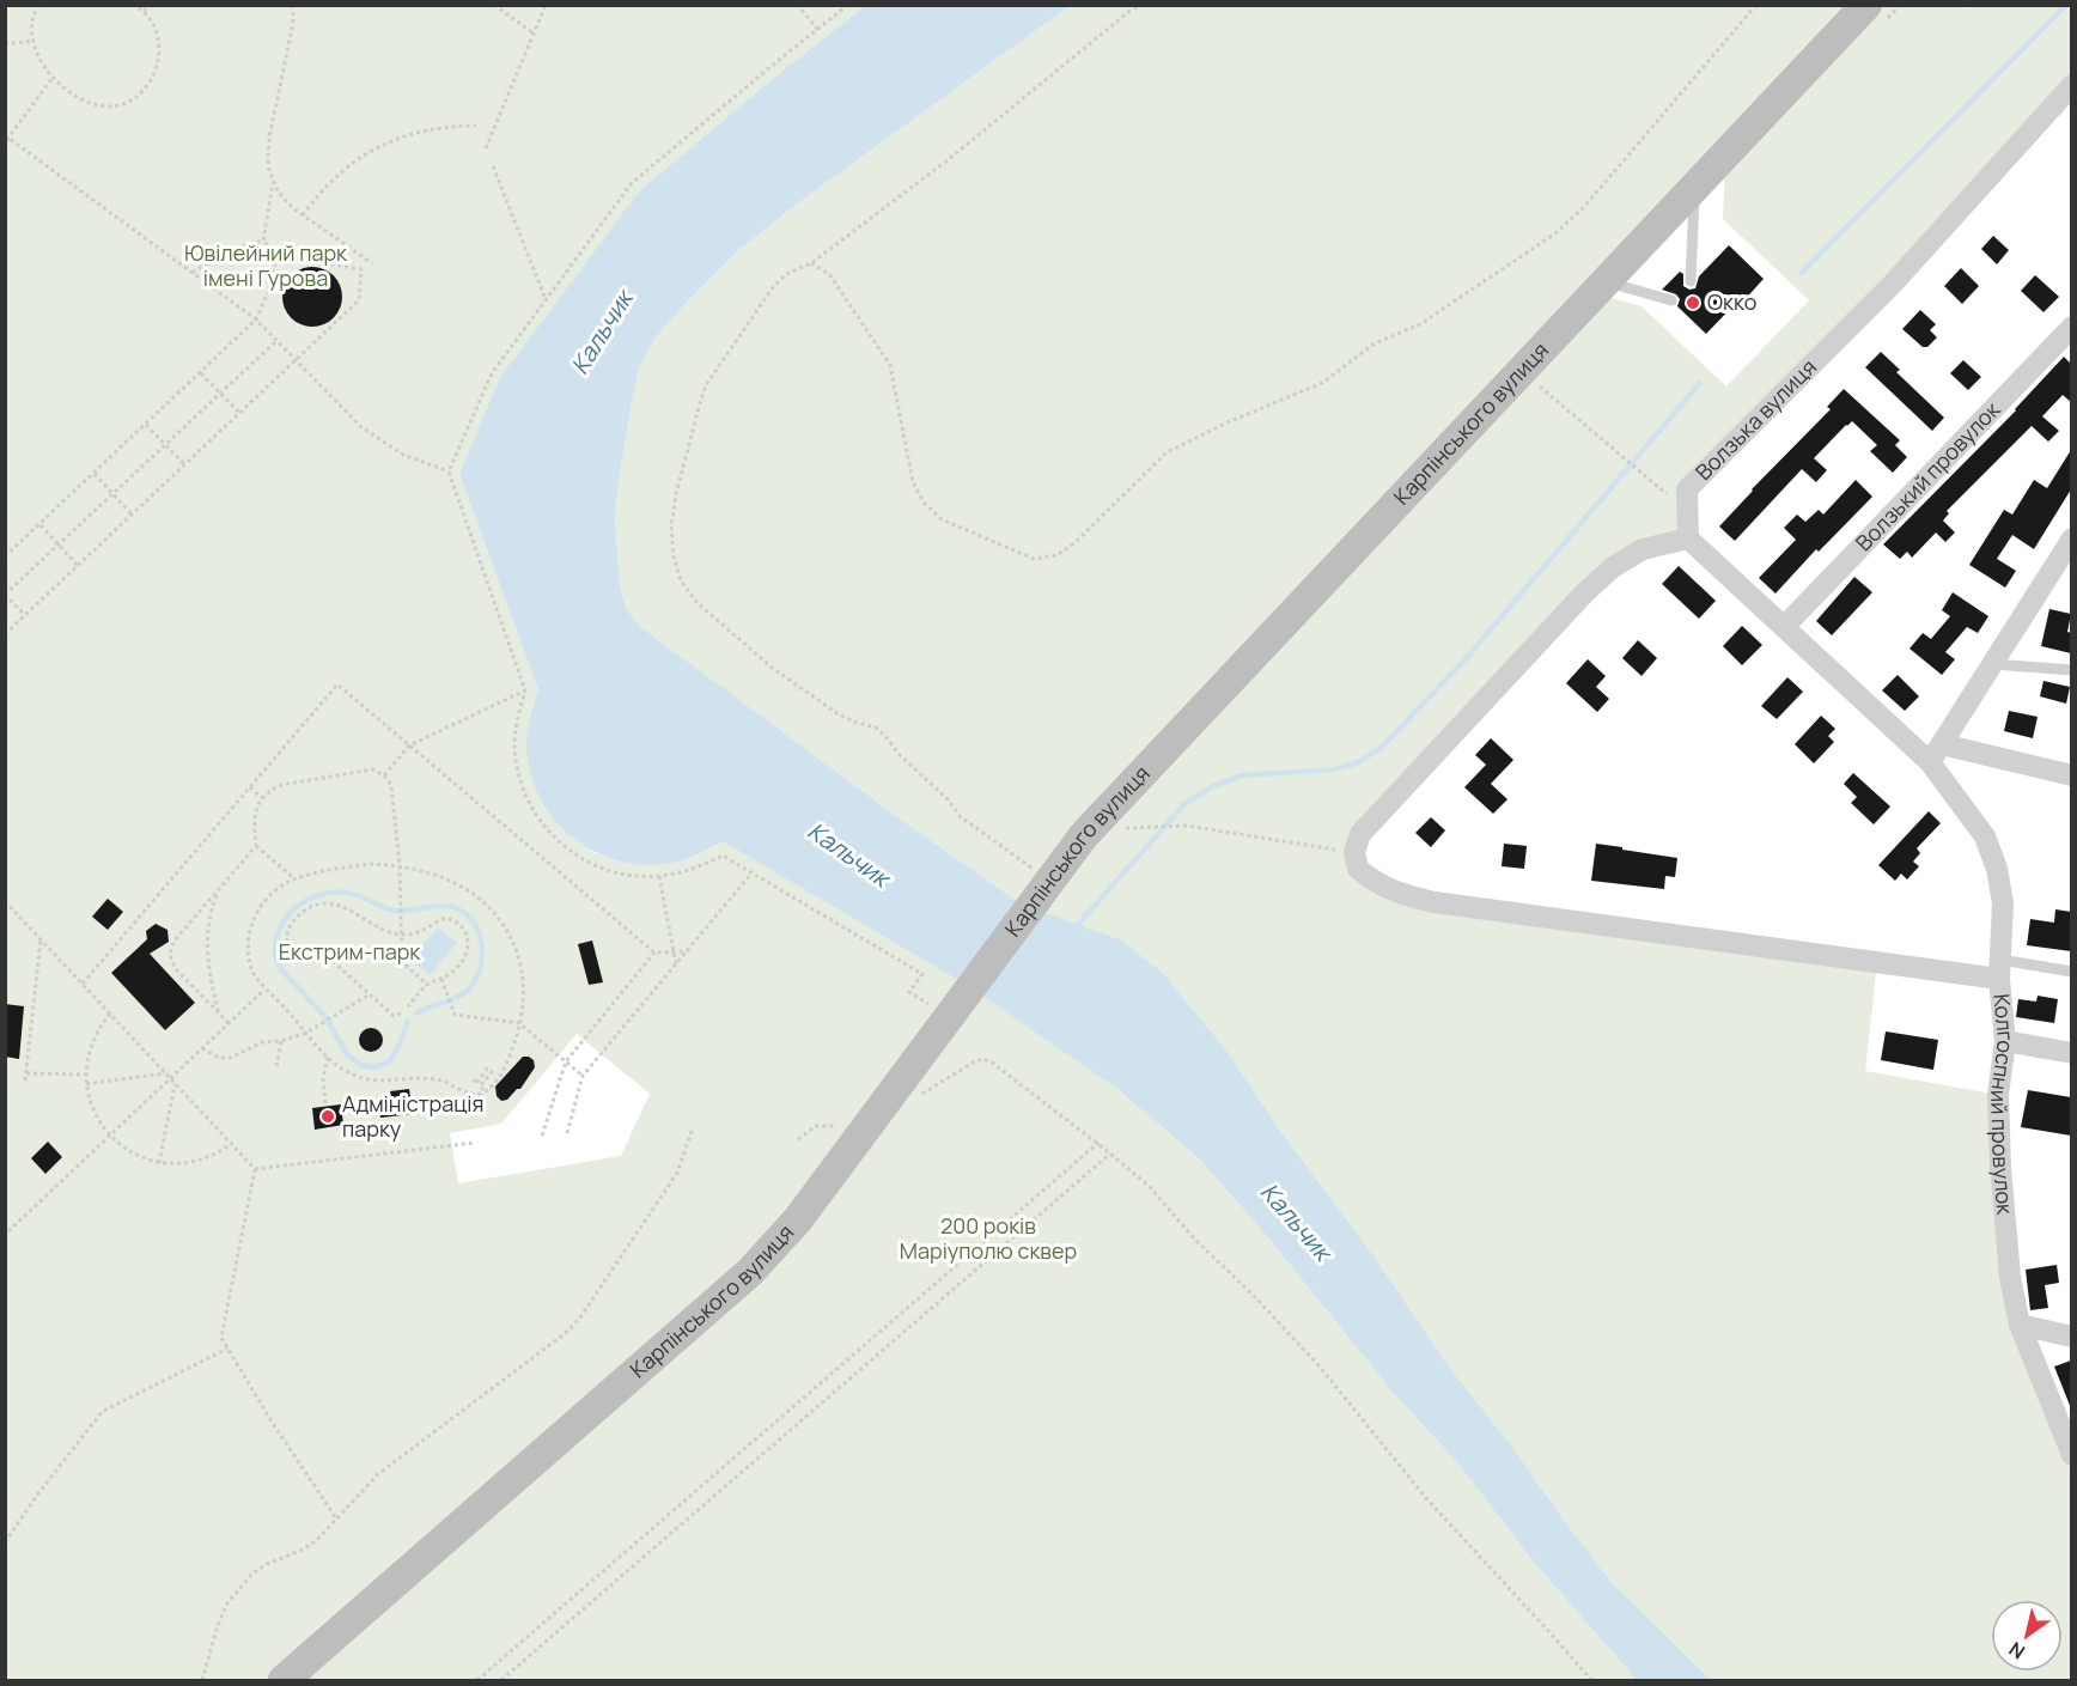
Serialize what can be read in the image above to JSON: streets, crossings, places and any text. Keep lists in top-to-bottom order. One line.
{"streets":{"street":["Волзька вулиця","Карпінського вулиця","Волзький провулок","Колгоспний провулок"]},"crossings":[["Волзька вулиця","Колгоспний провулок"],["Волзький провулок","Колгоспний провулок"]],"water":["Кальчик"],"parks":["Ювілейний парк імені Гурова","Екстрим-парк","200 років Маріуполю сквер"],"places":["Окко","Адміністрація парку"],"north":"bottom left"}
